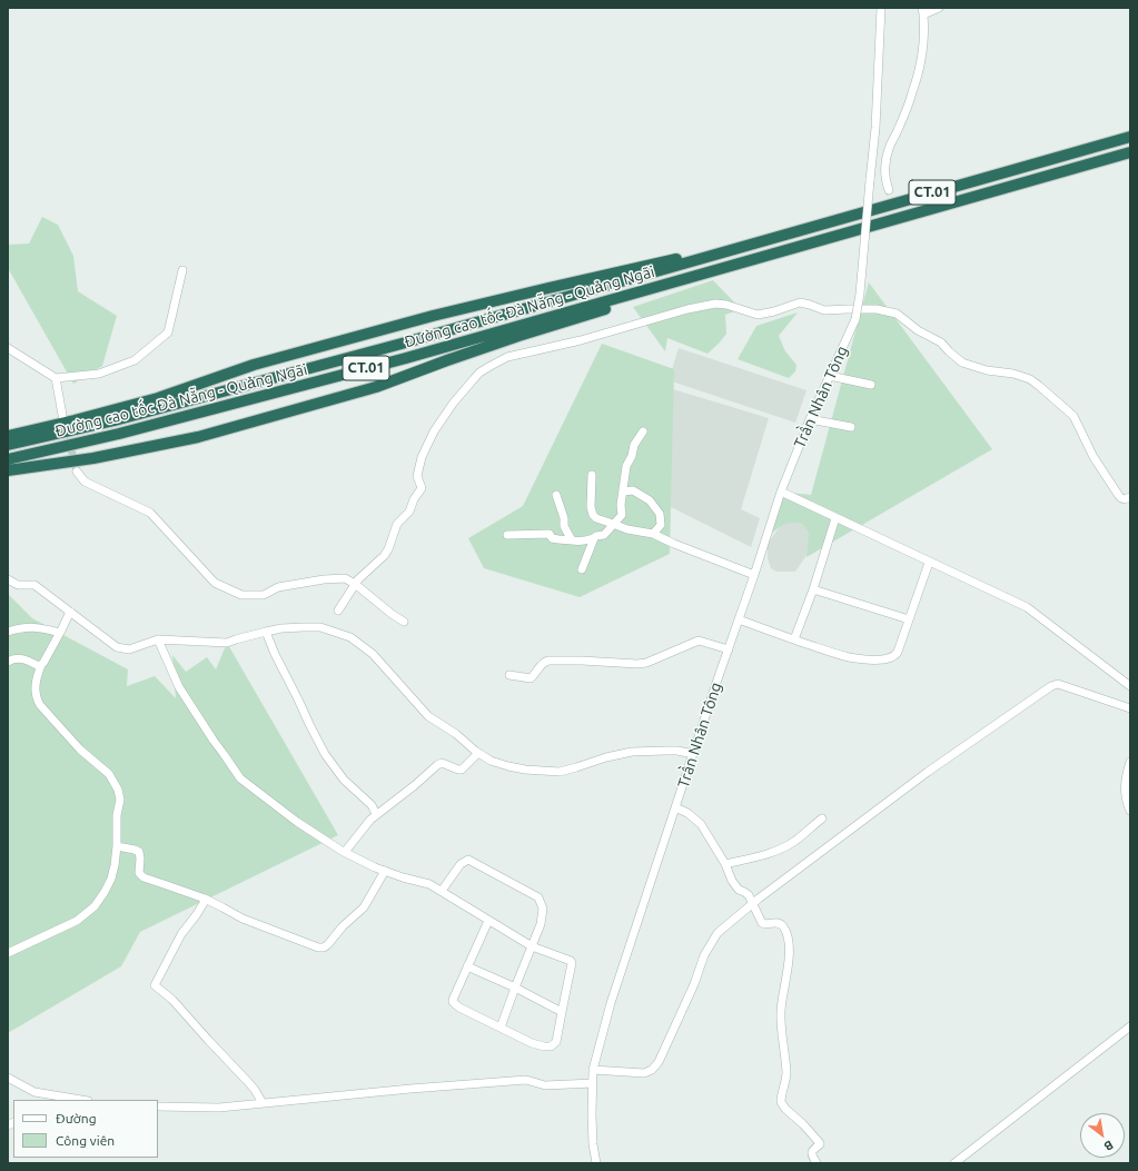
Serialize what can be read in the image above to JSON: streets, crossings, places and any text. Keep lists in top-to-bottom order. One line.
{"streets":{"highway":["CT.01","Đường cao tốc Đà Nẵng - Quảng Ngãi"],"street":["Trần Nhân Tông"]},"crossings":[["CT.01","Đường cao tốc Đà Nẵng - Quảng Ngãi"]],"legend":["Đường","Công viên"],"north":"bottom right"}
